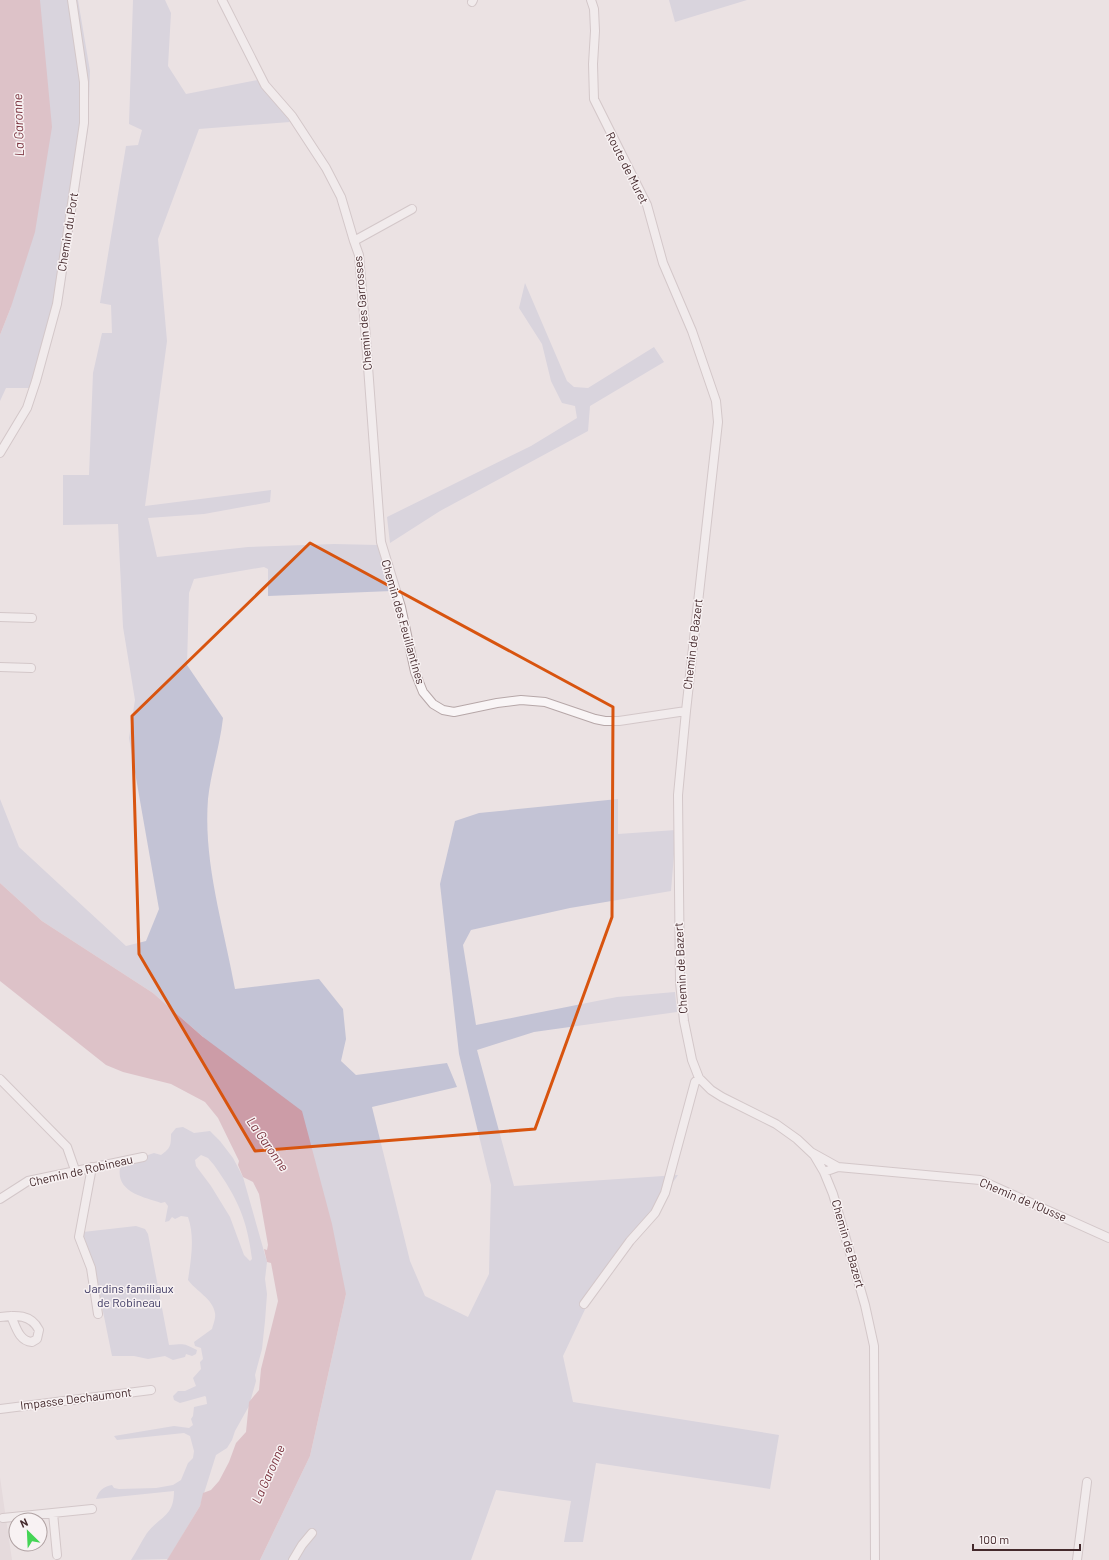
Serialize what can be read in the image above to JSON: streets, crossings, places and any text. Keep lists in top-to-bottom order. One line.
{"streets":{"street":["Route de Muret","Chemin du Port","Chemin des Garrosses","Chemin des Feuillantines","Chemin de Bazert","Chemin de Robineau","Chemin de l'Ousse","Impasse Dechaumont"]},"crossings":[["Route de Muret","Chemin de Bazert"],["Chemin des Garrosses","Chemin des Feuillantines"],["Chemin des Feuillantines","Chemin de Bazert"],["Chemin de Bazert","Chemin de l'Ousse"]],"water":["La Garonne"],"parks":["Jardins familiaux de Robineau"],"scale_bar":"100 m","north":"top left"}
